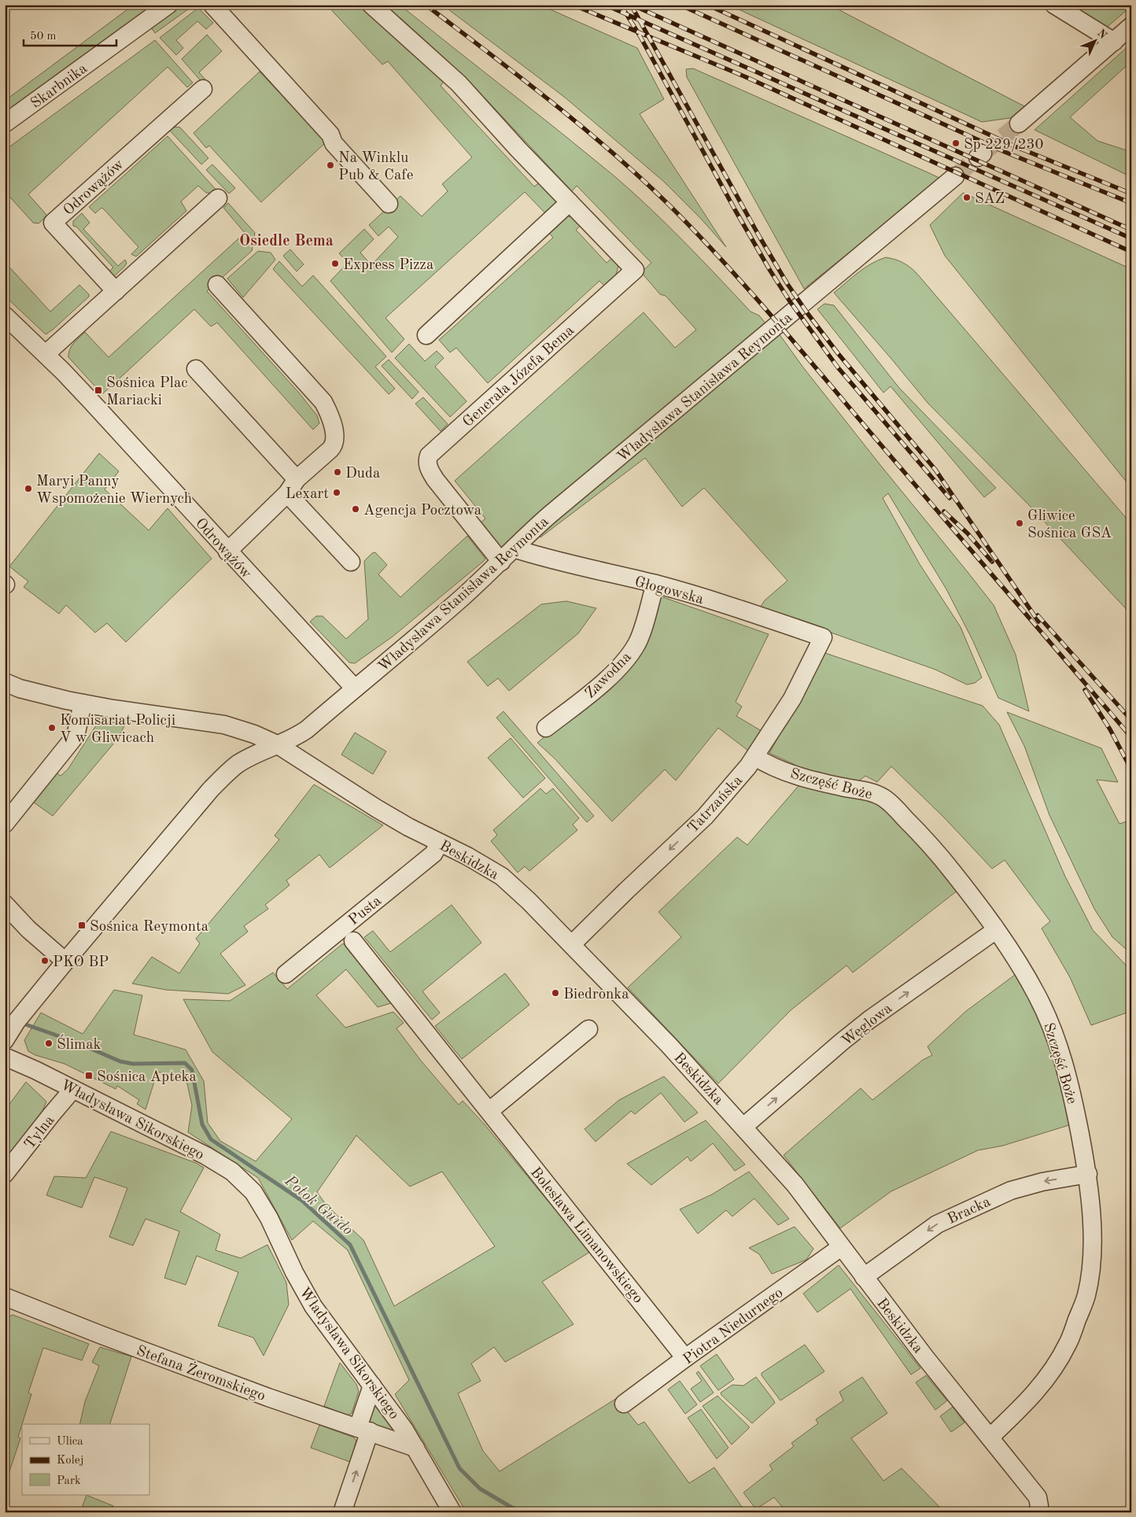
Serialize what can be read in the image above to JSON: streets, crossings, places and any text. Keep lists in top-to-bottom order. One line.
{"streets":{"street":["Skarbnika","Odrowążów","Generała Józefa Bema","Władysława Stanisława Reymonta","Głogowska","Zawodna","Szczęść Boże","Tatrzańska","Beskidzka","Pusta","Węglowa","Władysława Sikorskiego","Tylna","Bracka","Bolesława Limanowskiego","Piotra Niedurnego","Stefana Żeromskiego"]},"crossings":[["Odrowążów","Władysława Stanisława Reymonta"],["Generała Józefa Bema","Władysława Stanisława Reymonta"],["Władysława Stanisława Reymonta","Głogowska"],["Władysława Stanisława Reymonta","Beskidzka"],["Głogowska","Zawodna"],["Głogowska","Tatrzańska"],["Szczęść Boże","Tatrzańska"],["Szczęść Boże","Beskidzka"],["Szczęść Boże","Węglowa"],["Szczęść Boże","Bracka"],["Tatrzańska","Beskidzka"],["Beskidzka","Pusta"],["Beskidzka","Węglowa"],["Beskidzka","Bracka"],["Beskidzka","Piotra Niedurnego"],["Władysława Sikorskiego","Tylna"],["Władysława Sikorskiego","Stefana Żeromskiego"],["Bolesława Limanowskiego","Piotra Niedurnego"]],"one_way":["Tatrzańska","Węglowa","Bracka"],"districts":["Osiedle Bema"],"water":["Potok Guido"],"places":{"other":["Sp 229/230","Na Winklu Pub & Cafe","SAZ","Express Pizza","Duda","Maryi Panny Wspomożenie Wiernych","Lexart","Agencja Pocztowa","Gliwice Sośnica GSA","Komisariat Policji V w Gliwicach","PKO BP","Biedronka","Ślimak"],"transit":["Sośnica Plac Mariacki","Sośnica Reymonta","Sośnica Apteka"]},"legend":["Ulica","Kolej","Park"],"scale_bar":"50 m","north":"top right"}
